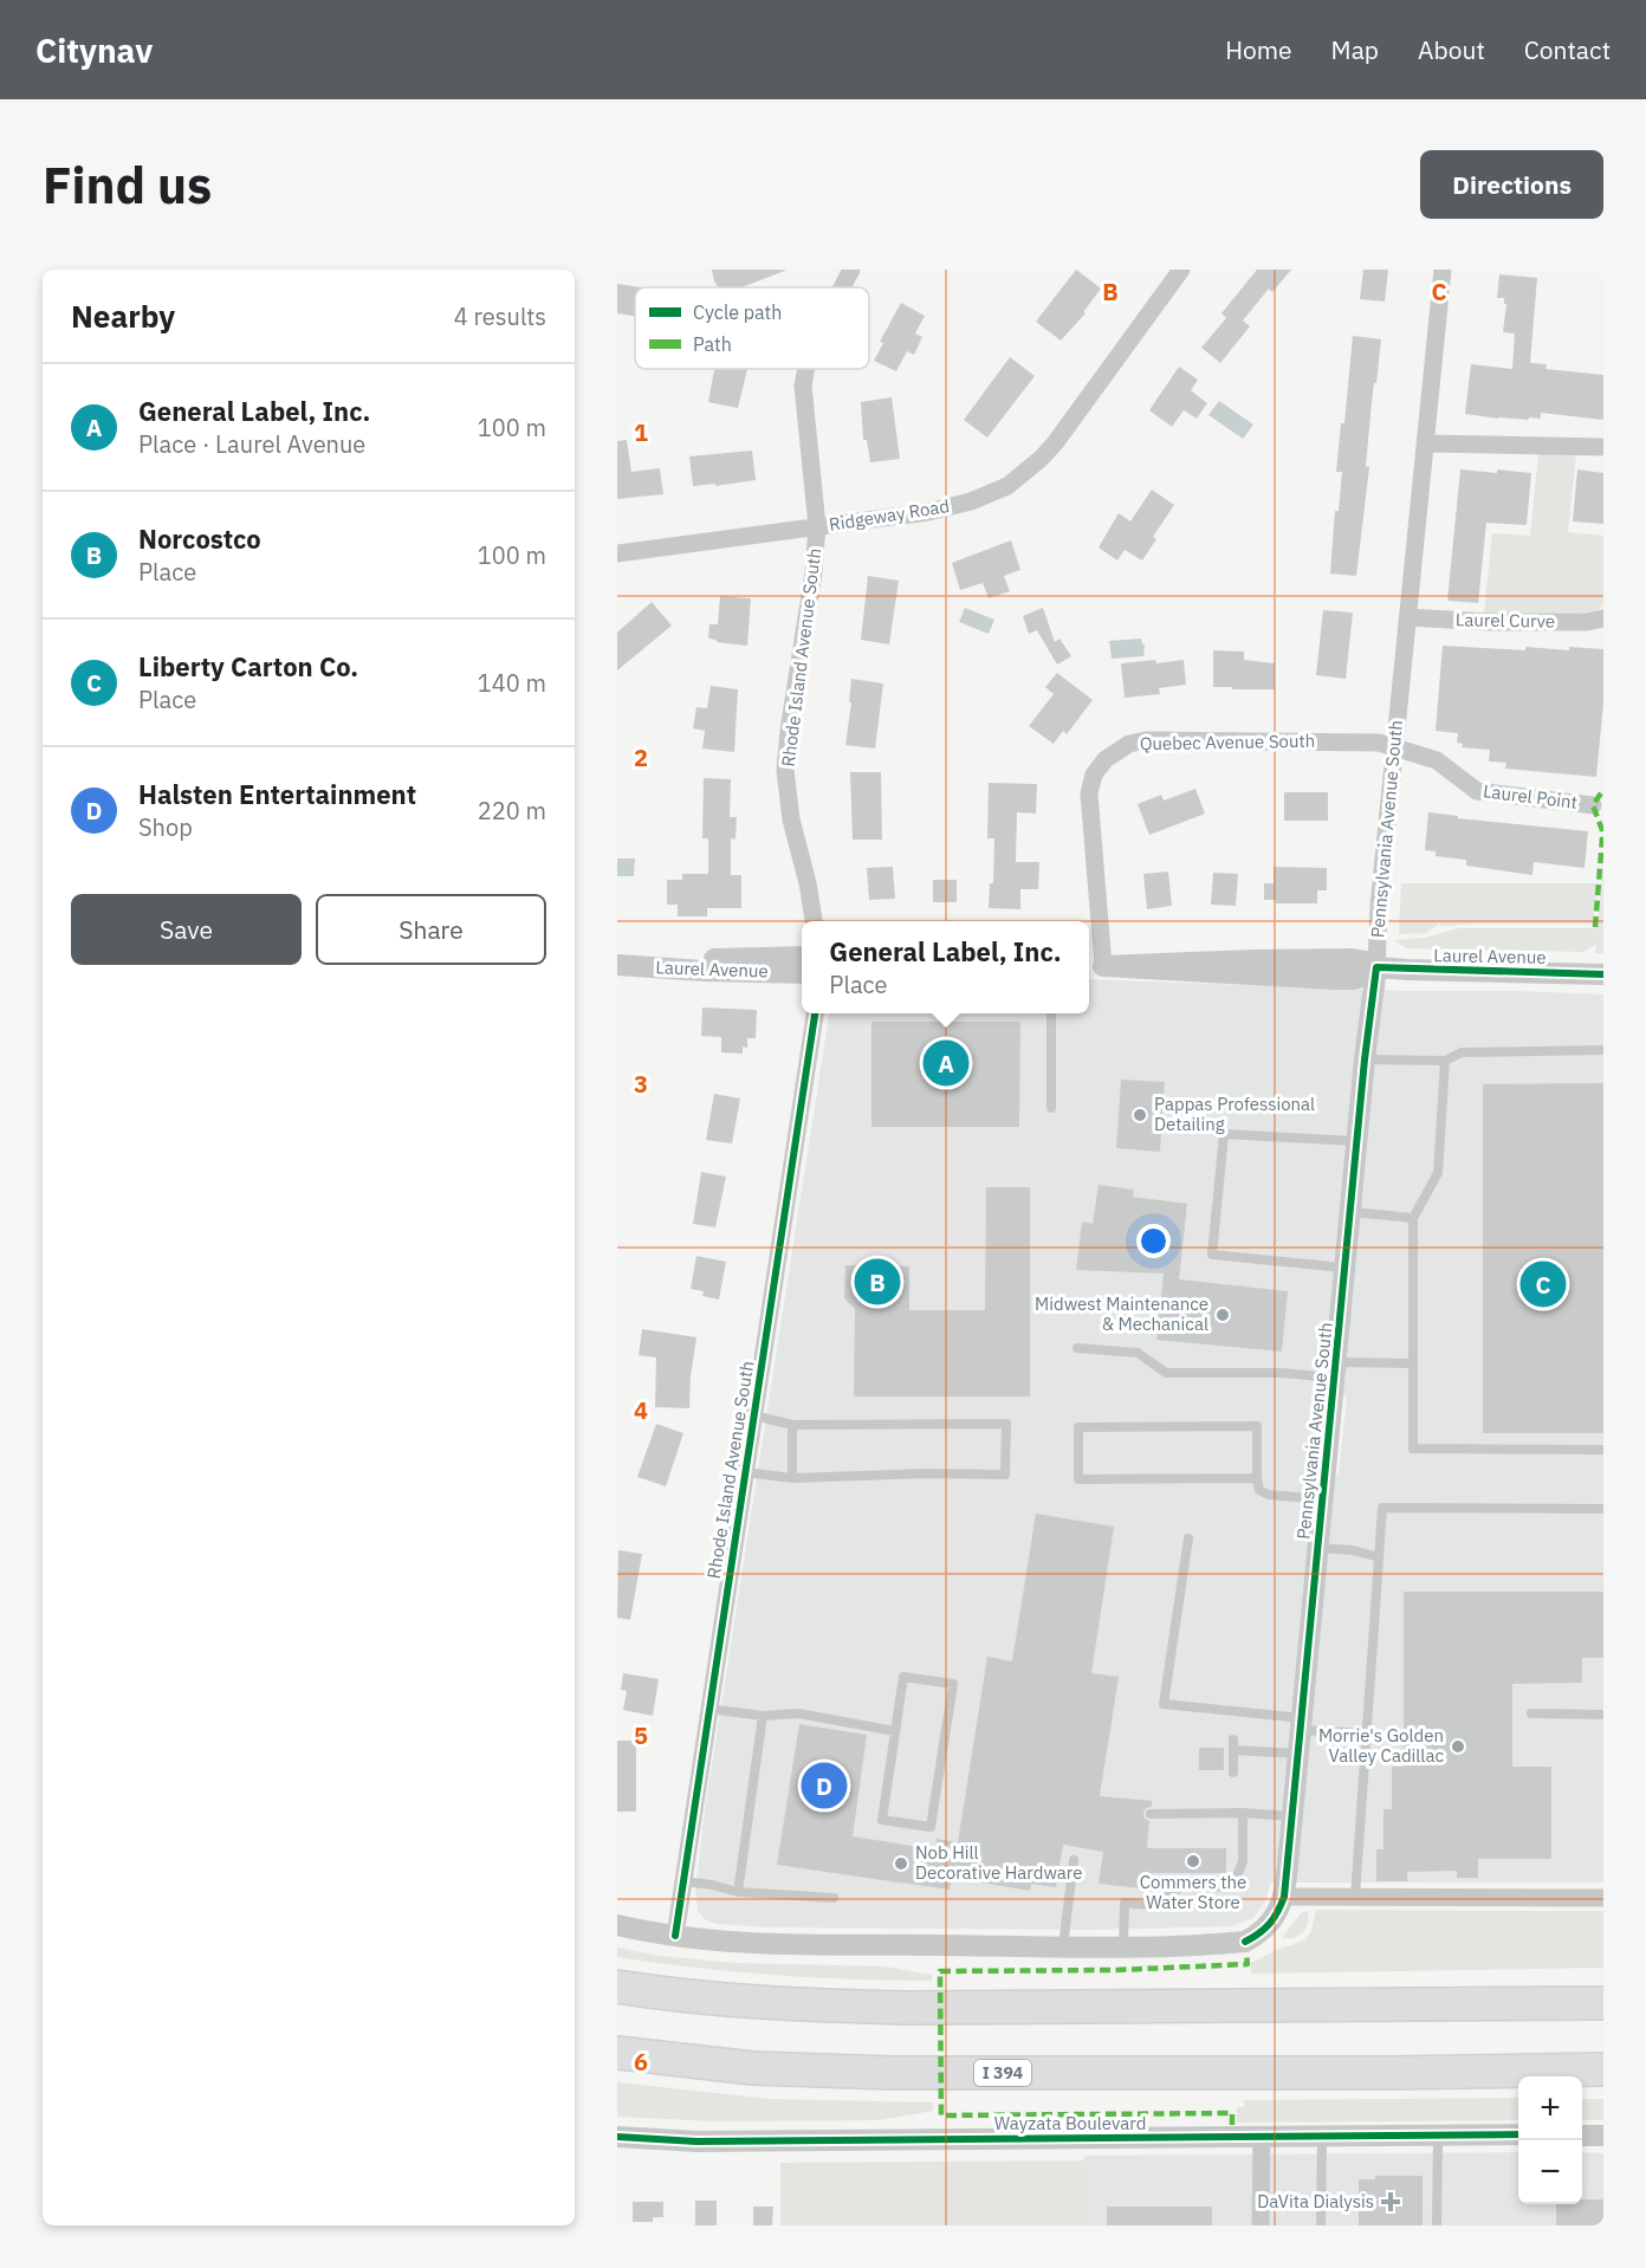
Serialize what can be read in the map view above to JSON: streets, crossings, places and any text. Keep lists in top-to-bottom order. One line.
{"streets":{"highway":["I 394"],"street":["Ridgeway Road","Laurel Curve","Rhode Island Avenue South","Quebec Avenue South","Laurel Point","Pennsylvania Avenue South","Laurel Avenue","Wayzata Boulevard"]},"crossings":[["Ridgeway Road","Rhode Island Avenue South"],["Laurel Curve","Pennsylvania Avenue South"],["Quebec Avenue South","Laurel Point"],["Quebec Avenue South","Pennsylvania Avenue South"],["Quebec Avenue South","Laurel Avenue"],["Laurel Point","Pennsylvania Avenue South"],["Pennsylvania Avenue South","Laurel Avenue"]],"places":{"other":["Pappas Professional Detailing","Midwest Maintenance & Mechanical","Morrie's Golden Valley Cadillac","Commers the Water Store","Nob Hill Decorative Hardware"],"health":["DaVita Dialysis"]},"legend":["Cycle path","Path"],"page":{"header":"Citynav","nav":["Home","Map","About","Contact"],"buttons":["Directions",["Save","Share"]],"title":"Find us","heading":["Nearby","4 results"],"list":[{"mark":"A","name":"General Label, Inc.","note":"Place · Laurel Avenue","value":"100 m"},{"mark":"B","name":"Norcostco","note":"Place","value":"100 m"},{"mark":"C","name":"Liberty Carton Co.","note":"Place","value":"140 m"},{"mark":"D","name":"Halsten Entertainment","note":"Shop","value":"220 m"}],"popup":["General Label, Inc.","Place"],"pins":["A","B","C","D"],"map_buttons":["+","−"]},"grid":{"columns":["B","C"],"rows":["1","2","3","4","5","6"]}}
